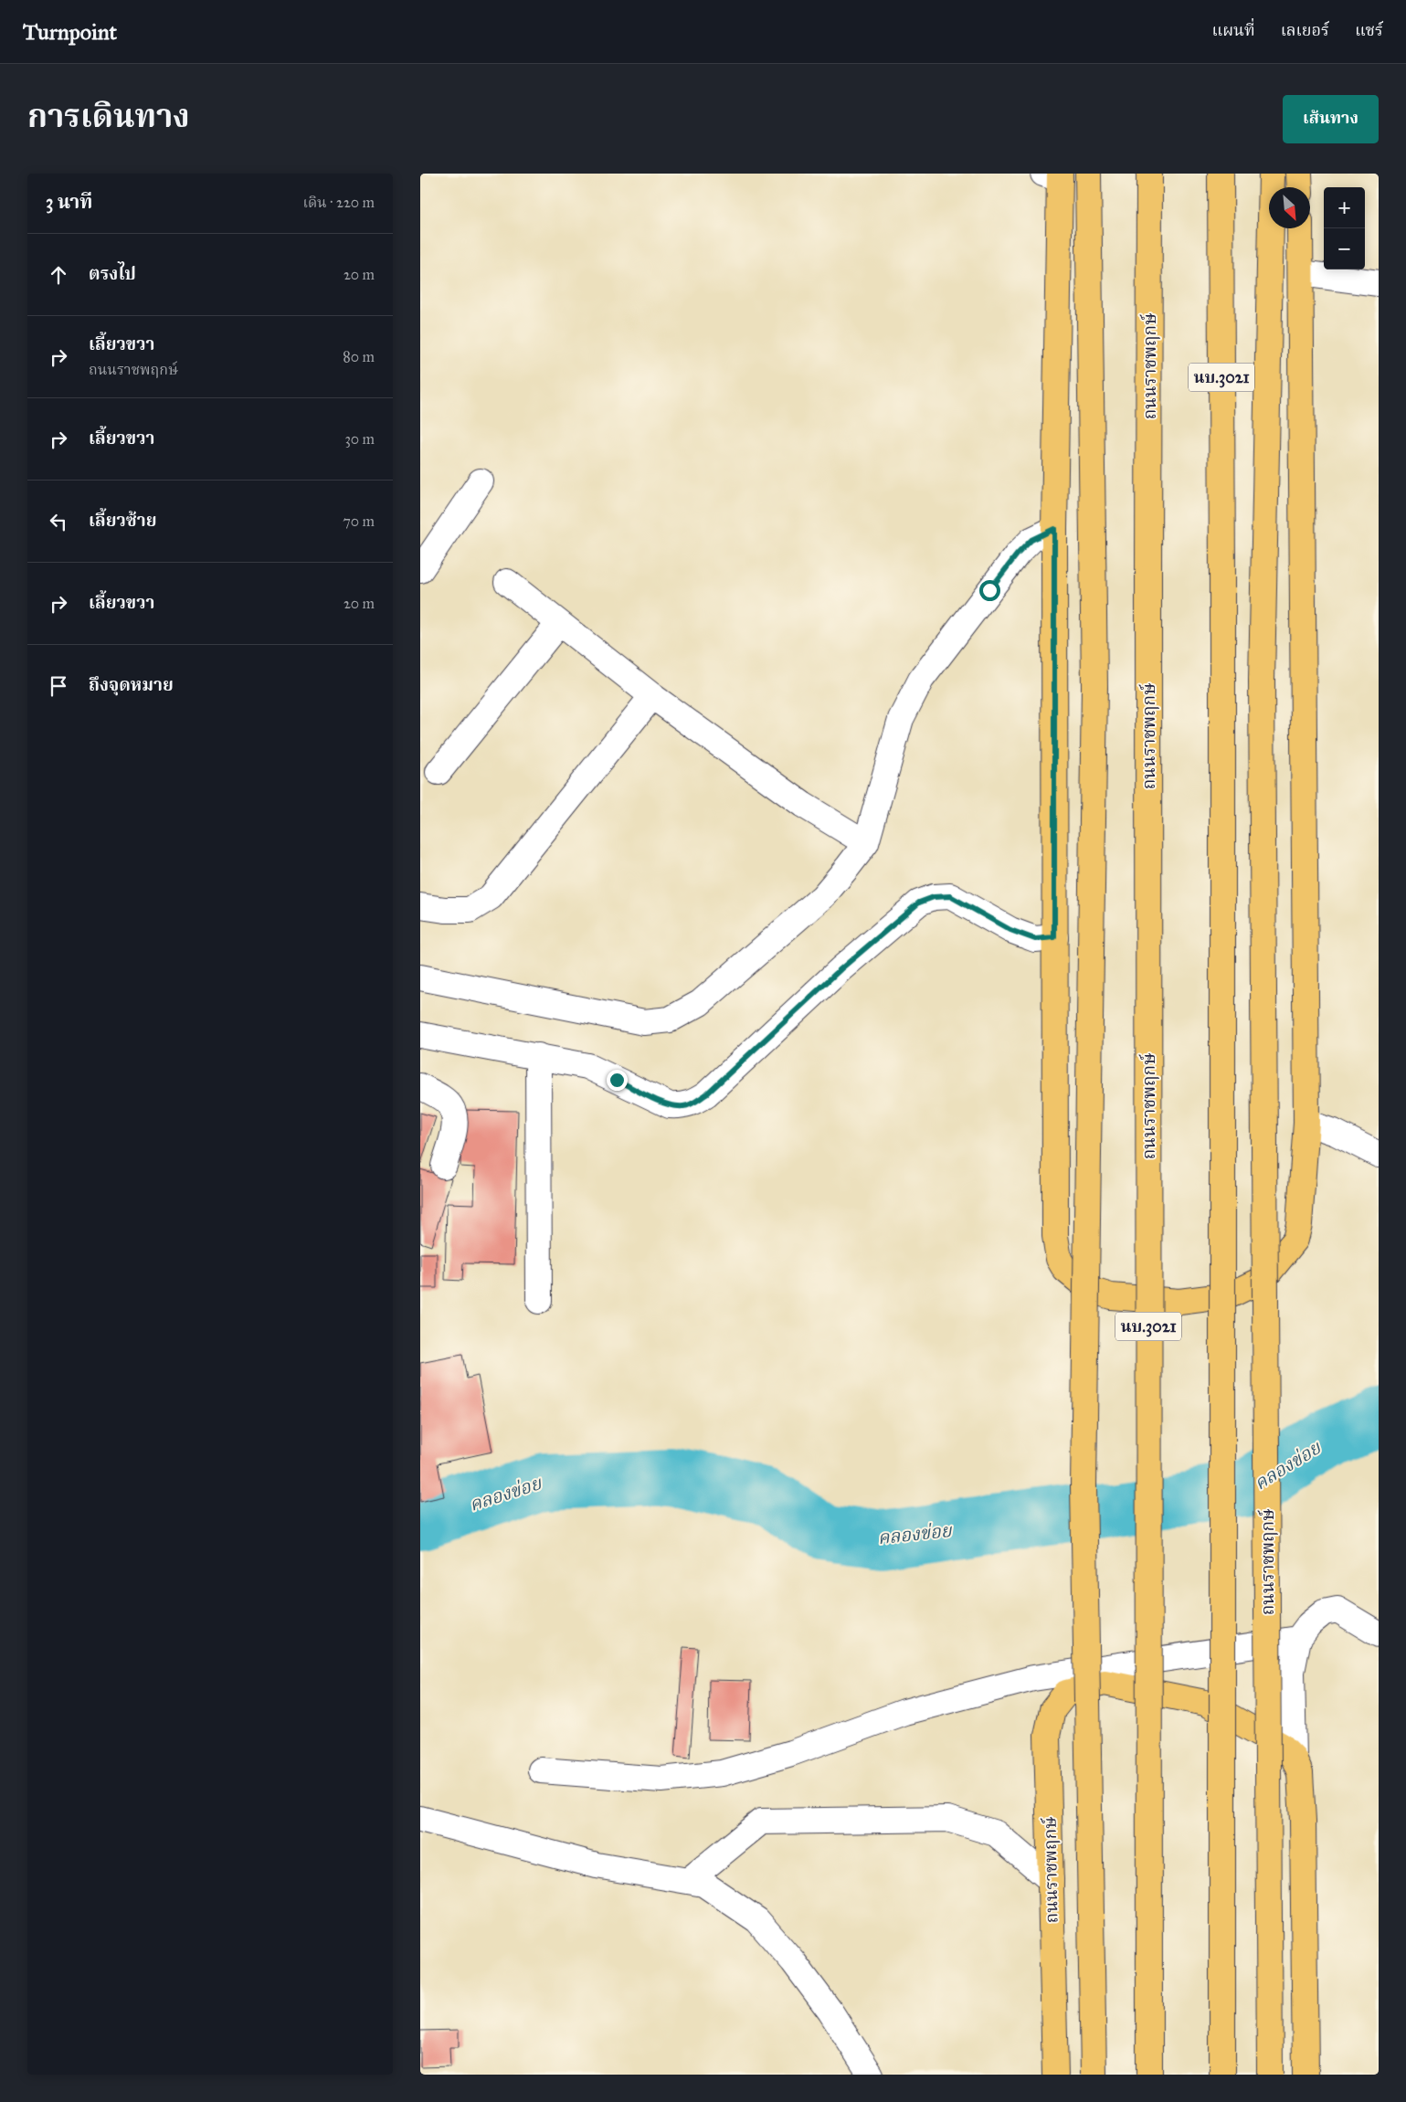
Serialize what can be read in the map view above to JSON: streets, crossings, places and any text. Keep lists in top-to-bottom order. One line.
{"streets":{"main road":["ถนนราชพฤกษ์","นบ.3021"]},"water":["คลองข่อย"],"north":"bottom right","page":{"header":"Turnpoint","nav":["แผนที่","เลเยอร์","แชร์"],"title":"การเดินทาง","buttons":"เส้นทาง","heading":["3 นาที","เดิน · 220 m"],"map_buttons":["+","−"],"list":[["ตรงไป","20 m"],["เลี้ยวขวา","ถนนราชพฤกษ์","80 m"],["เลี้ยวขวา","30 m"],["เลี้ยวซ้าย","70 m"],["เลี้ยวขวา","20 m"],"ถึงจุดหมาย"]}}
